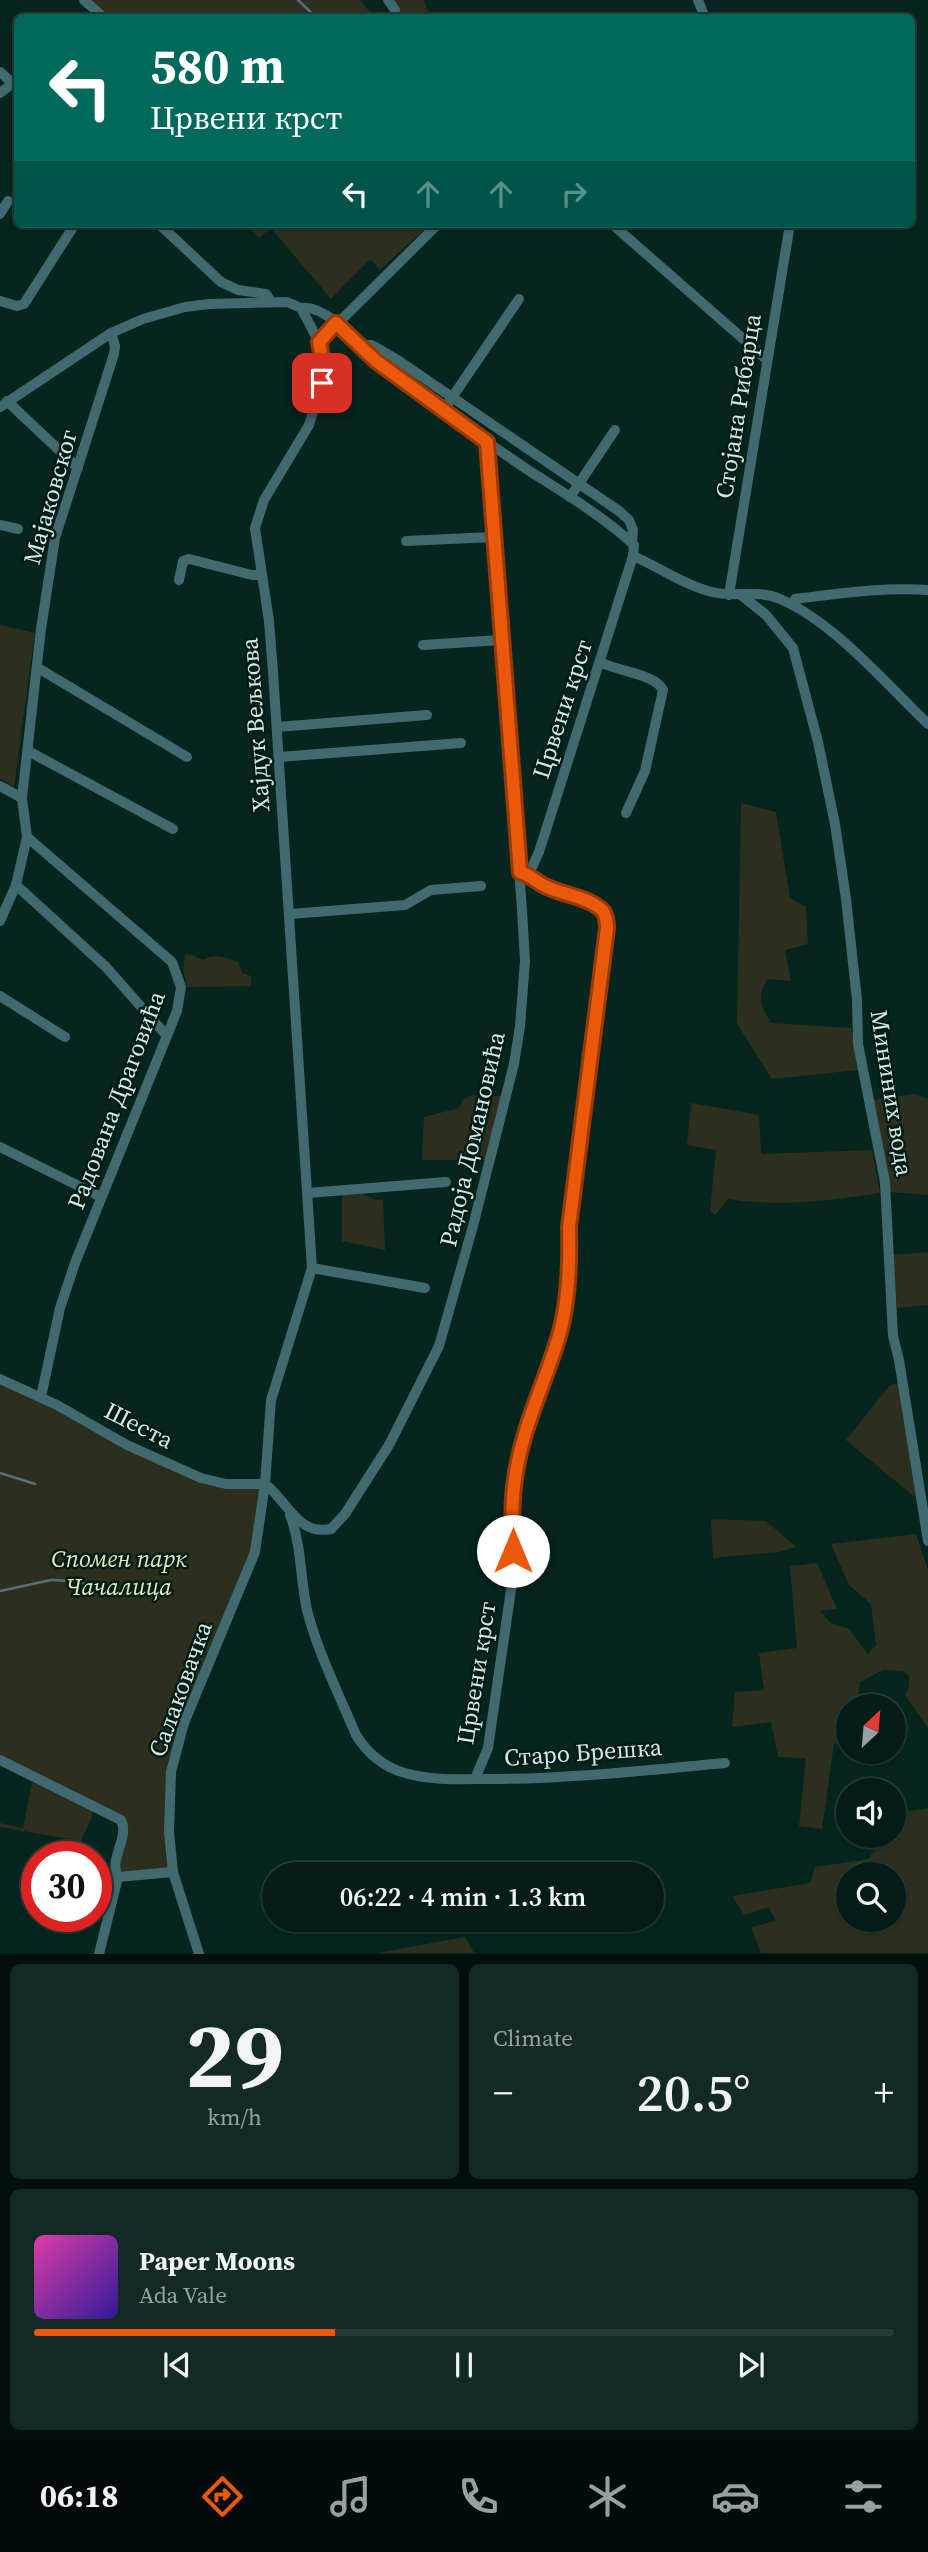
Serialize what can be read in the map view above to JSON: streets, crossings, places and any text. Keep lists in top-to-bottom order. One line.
{"streets":{"street":["Стојана Рибарца","Мајаковског","Црвени крст","Хајдук Вељкова","Мининих вода","Радована Драговића","Радоја Домановића","Шеста","Салаковачка","Старо Брешка"]},"crossings":[["Стојана Рибарца","Мининих вода"],["Мајаковског","Радована Драговића"],["Црвени крст","Радоја Домановића"],["Црвени крст","Старо Брешка"],["Хајдук Вељкова","Радоја Домановића"],["Хајдук Вељкова","Шеста"],["Хајдук Вељкова","Салаковачка"],["Радована Драговића","Шеста"],["Радоја Домановића","Шеста"],["Радоја Домановића","Салаковачка"],["Радоја Домановића","Старо Брешка"],["Шеста","Салаковачка"]],"parks":["Спомен парк Чачалица"],"north":"top right","page":{"turn":["580 m","Црвени крст"],"limit":"30","trip":"06:22 · 4 min · 1.3 km","tile":[["29","km/h"],"Climate"],"heat":["−","20.5°","+"],"song":["Paper Moons","Ada Vale"],"tabs":"06:18"}}
